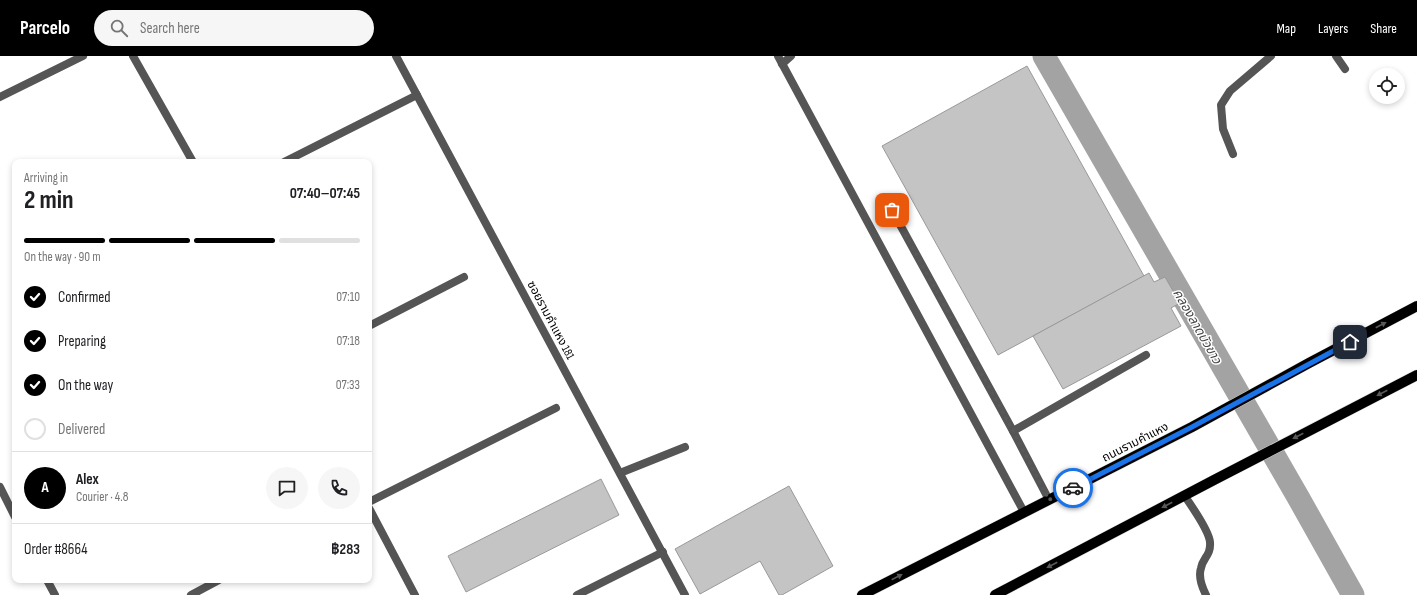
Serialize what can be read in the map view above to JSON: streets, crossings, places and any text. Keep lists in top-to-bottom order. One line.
{"streets":{"main road":["ถนนรามคำแหง"],"street":["ซอยรามคำแหง 181"]},"water":["คลองลาดบัวขาว"],"page":{"header":"Parcelo","search":"Search here","nav":["Map","Layers","Share"],"heading":["2 min","Arriving in","07:40–07:45"],"panel":["Alex","Courier · 4.8","Order #8664","฿283"],"bar":"On the way · 90 m","list":[["Confirmed","07:10"],["Preparing","07:18"],["On the way","07:33"],"Delivered"],"round":"A"}}
